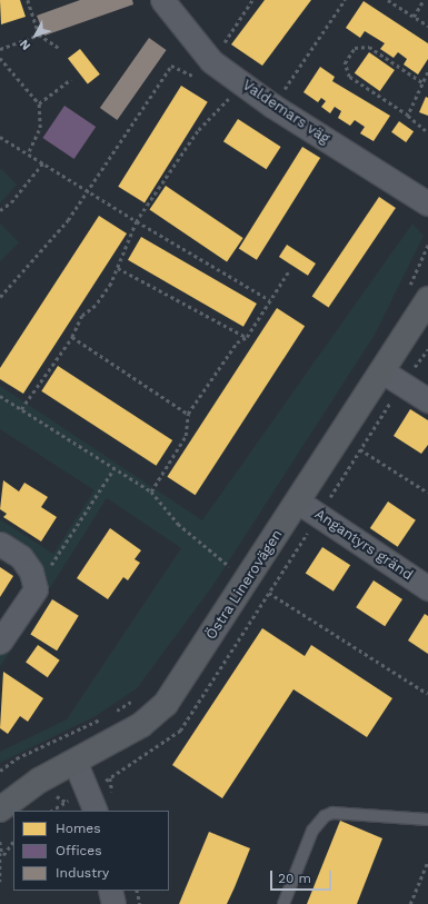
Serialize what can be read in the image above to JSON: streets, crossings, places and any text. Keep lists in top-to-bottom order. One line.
{"streets":{"street":["Valdemars väg","Angantyrs gränd","Östra Linerovägen"]},"crossings":[["Angantyrs gränd","Östra Linerovägen"]],"legend":["Homes","Offices","Industry"],"scale_bar":"20 m","north":"bottom left"}
